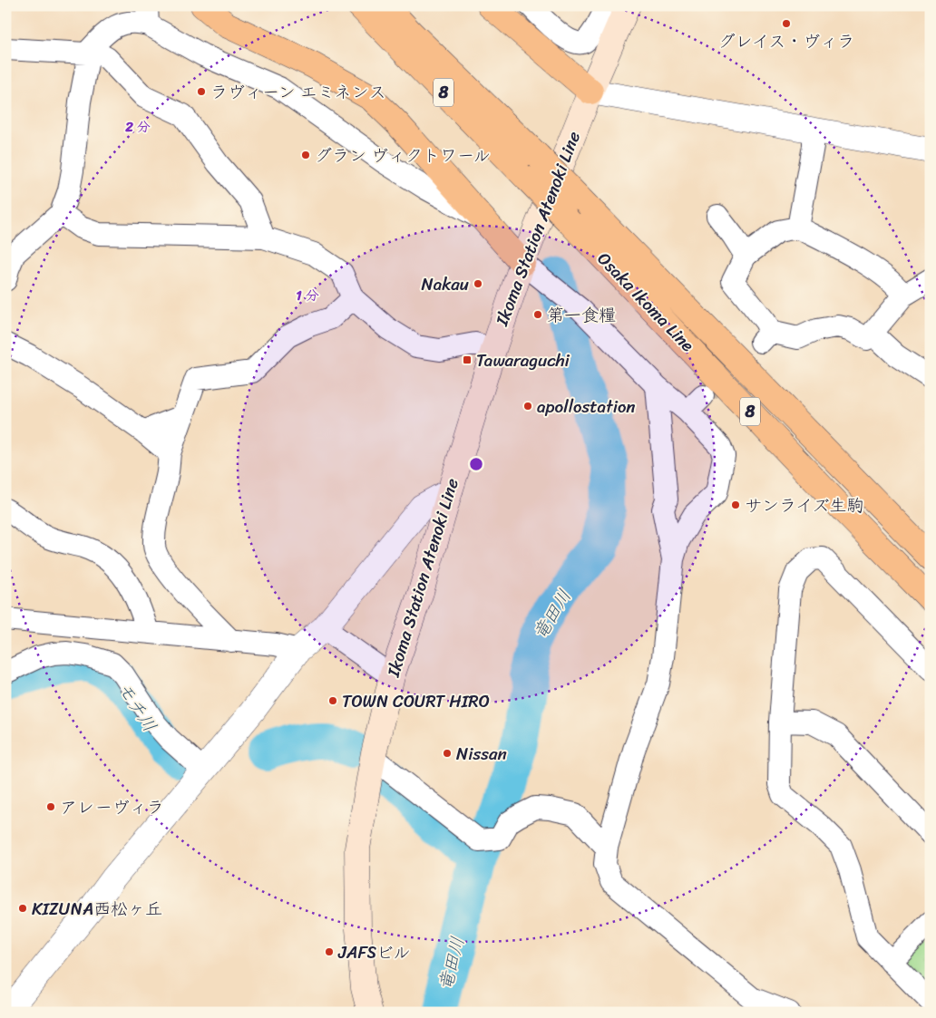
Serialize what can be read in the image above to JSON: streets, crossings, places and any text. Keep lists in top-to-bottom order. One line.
{"streets":{"main road":["8","Ikoma Station Atenoki Line","Osaka Ikoma Line"]},"water":["竜田川","モチ川"],"places":{"other":["グレイス・ヴィラ","ラヴィーン エミネンス","グラン ヴィクトワール","Nakau","第一食糧","apollostation","サンライズ生駒","TOWN COURT HIRO","Nissan","アレーヴィラ","KIZUNA西松ヶ丘","JAFSビル"],"transit":["Tawaraguchi"]},"rings":["2 分","1 分"]}
